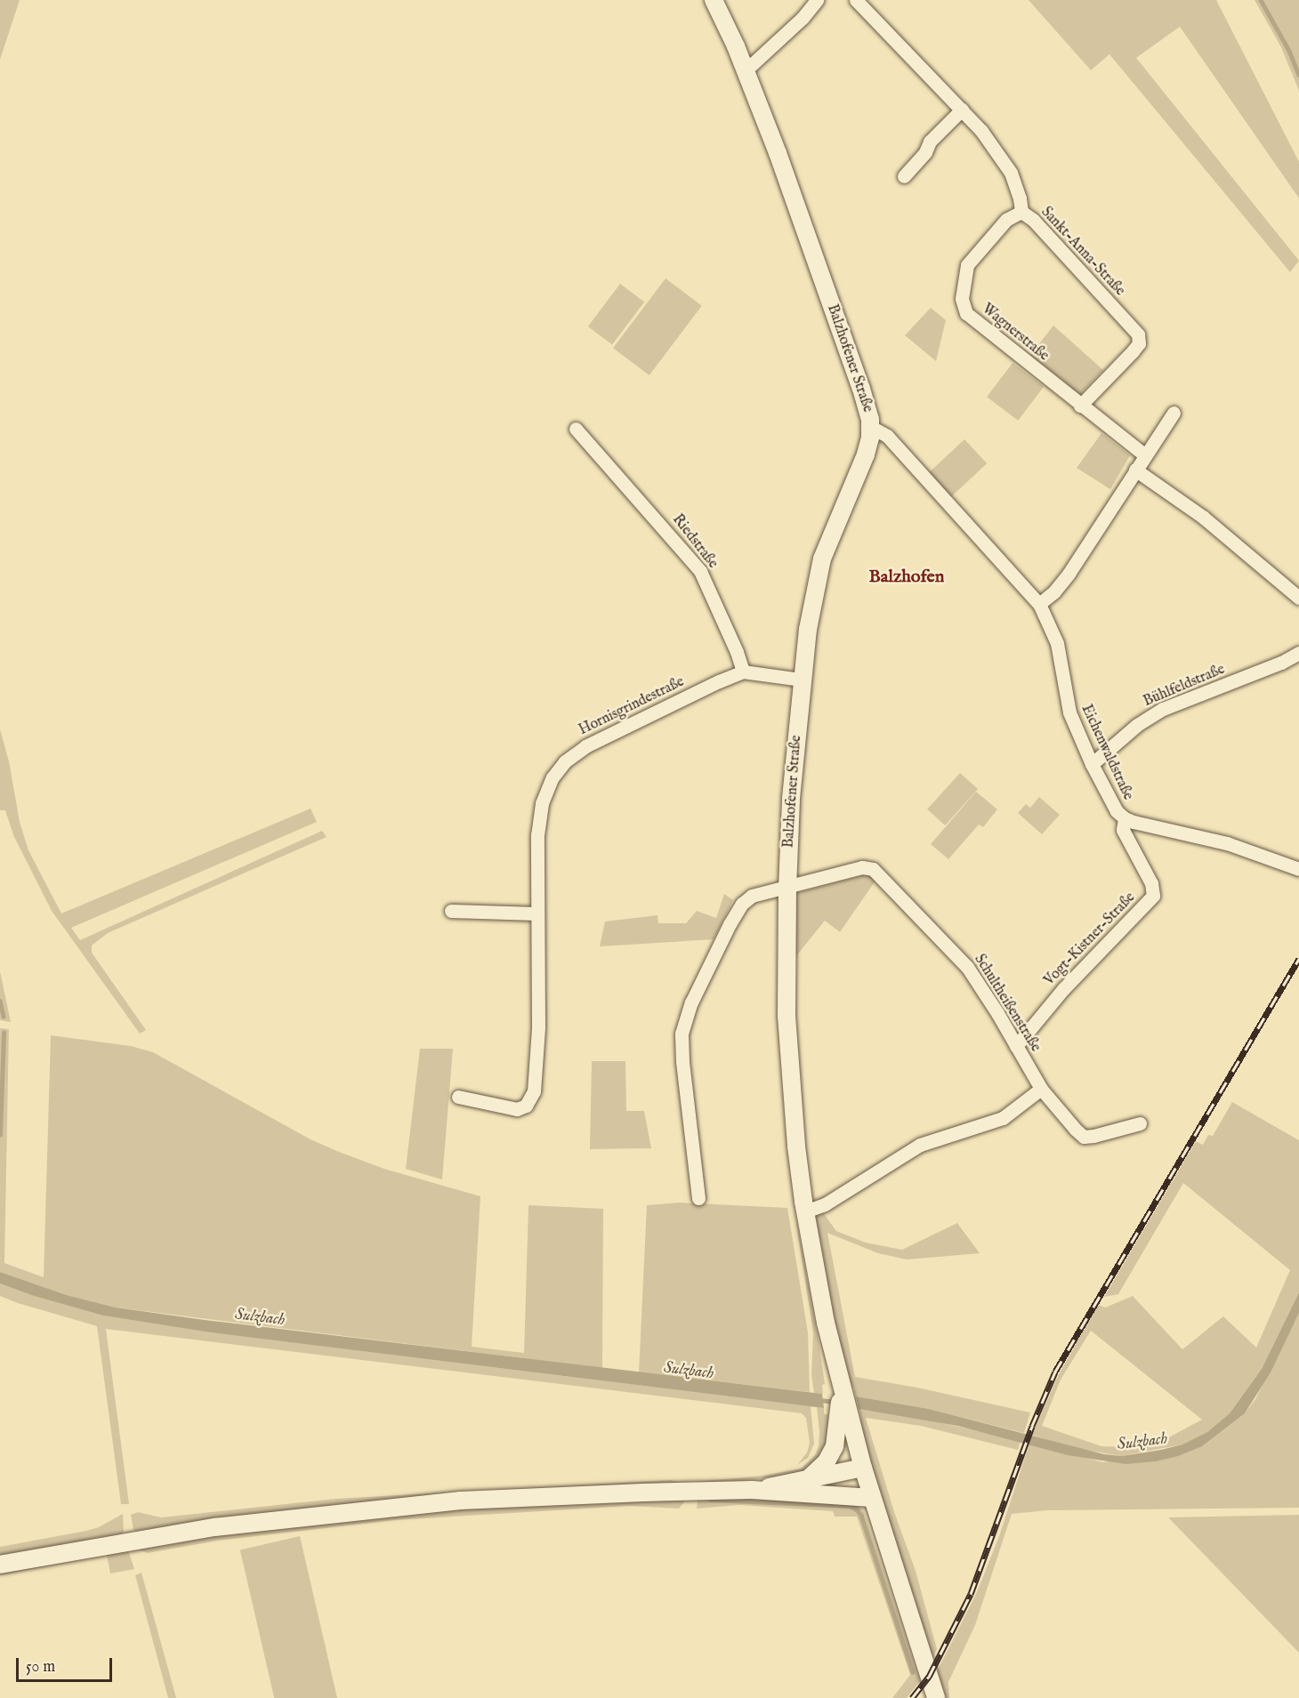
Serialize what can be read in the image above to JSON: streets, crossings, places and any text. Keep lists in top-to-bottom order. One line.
{"streets":{"street":["Sankt-Anna-Straße","Wagnerstraße","Balzhofener Straße","Riedstraße","Bühlfeldstraße","Hornisgrindestraße","Eichenwaldstraße","Vogt-Kistner-Straße","Schultheißenstraße"]},"crossings":[["Sankt-Anna-Straße","Wagnerstraße"],["Balzhofener Straße","Eichenwaldstraße"],["Balzhofener Straße","Schultheißenstraße"],["Riedstraße","Hornisgrindestraße"],["Bühlfeldstraße","Eichenwaldstraße"],["Eichenwaldstraße","Vogt-Kistner-Straße"],["Vogt-Kistner-Straße","Schultheißenstraße"]],"districts":["Balzhofen"],"water":["Sulzbach"],"scale_bar":"50 m"}
